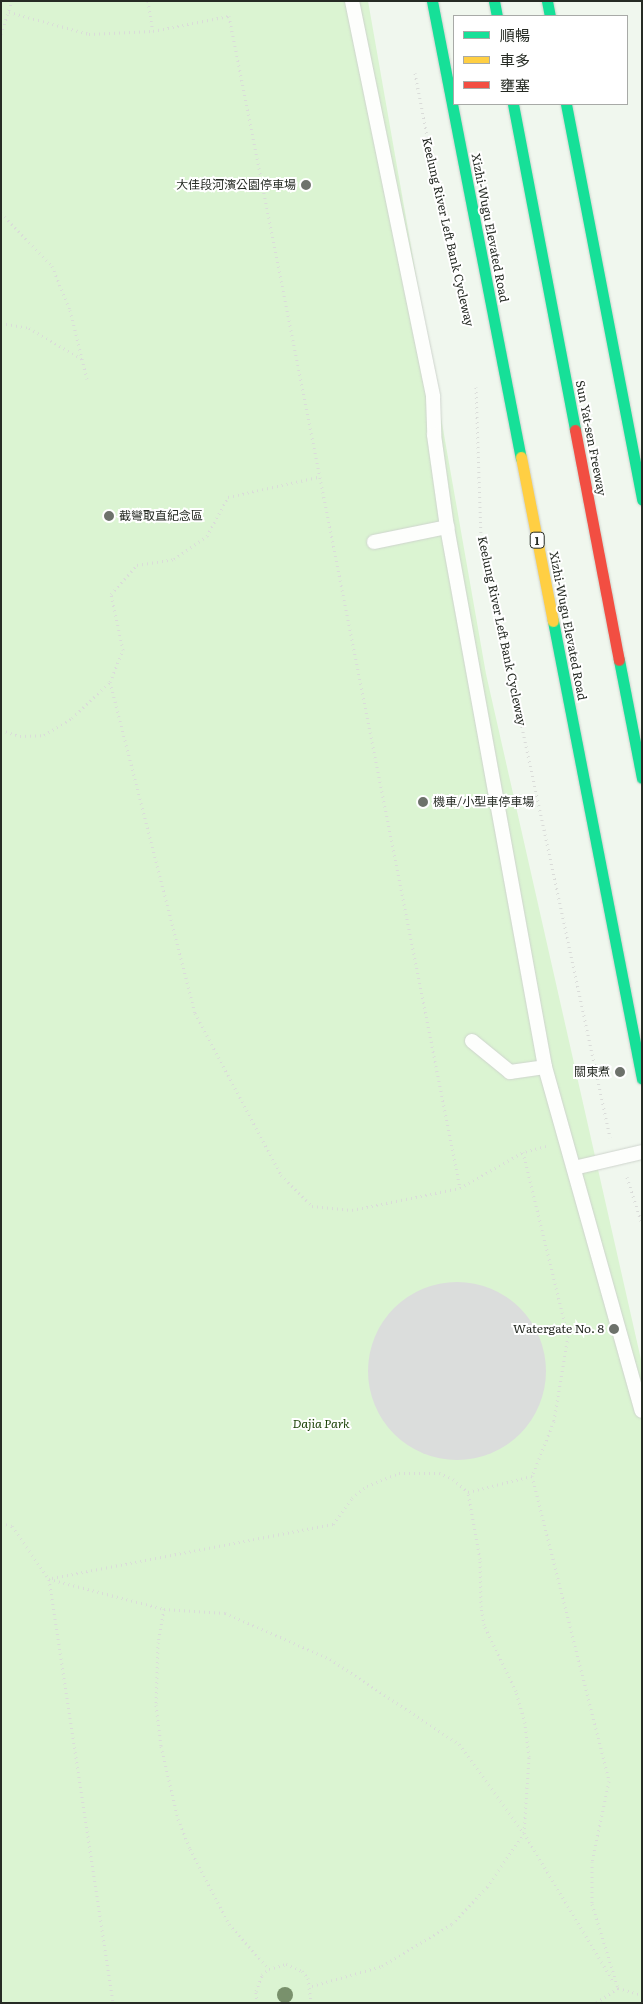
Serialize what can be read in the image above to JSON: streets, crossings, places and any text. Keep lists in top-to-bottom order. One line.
{"streets":{"highway":["Xizhi-Wugu Elevated Road","Sun Yat-sen Freeway","1"],"path":["Keelung River Left Bank Cycleway"]},"parks":["Dajia Park"],"places":["大佳段河濱公園停車場","截彎取直紀念區","機車/小型車停車場","關東煮","Watergate No. 8"],"legend":["順暢","車多","壅塞"]}
